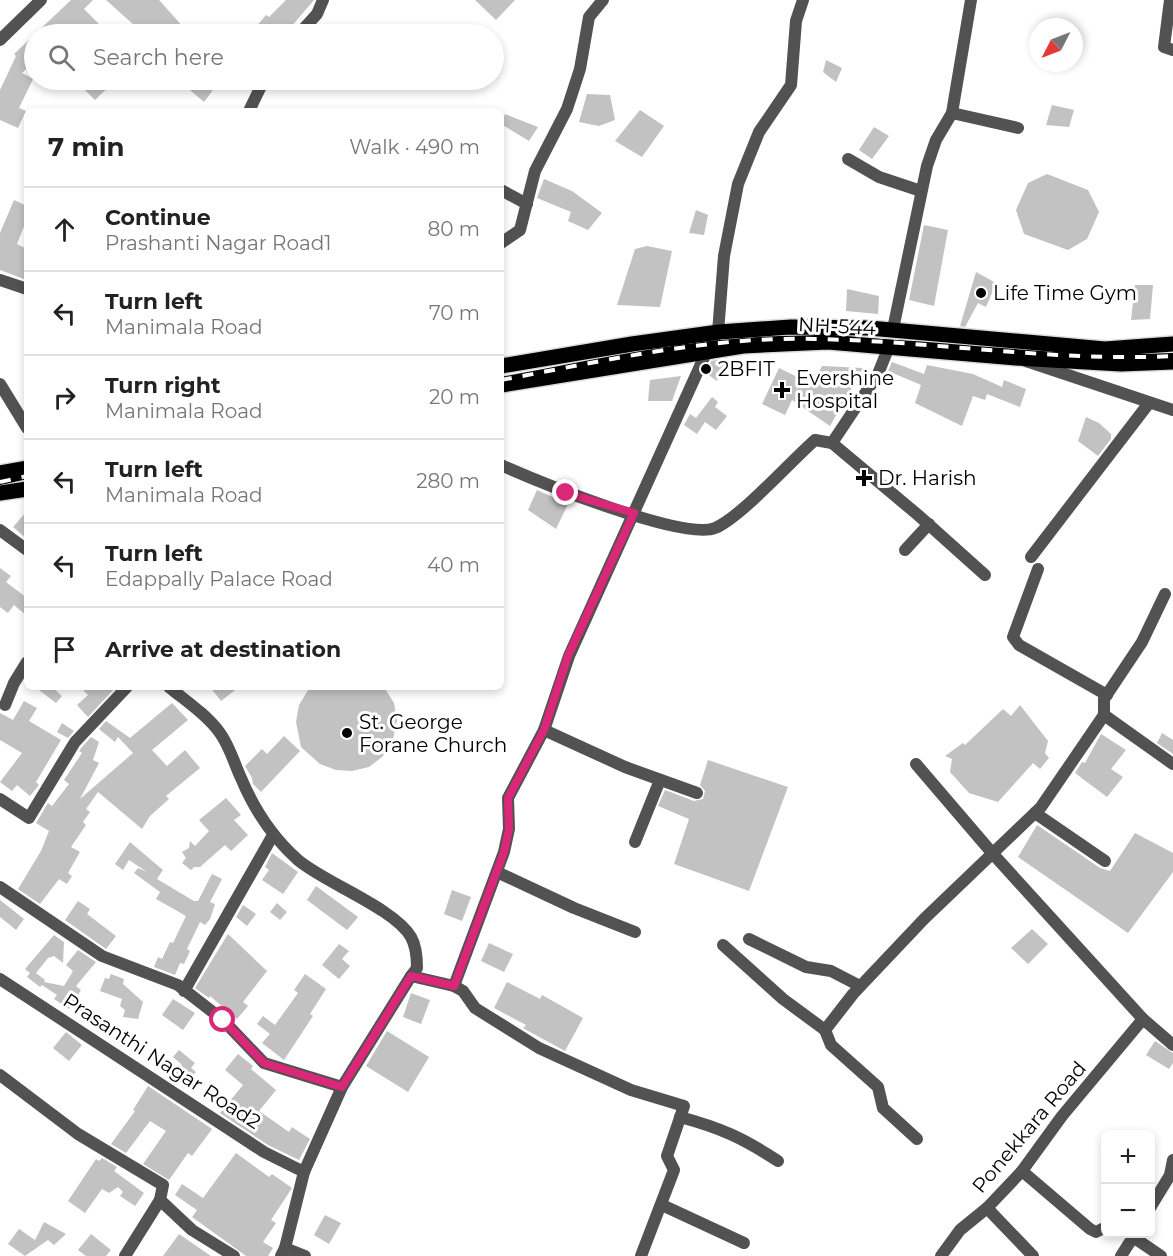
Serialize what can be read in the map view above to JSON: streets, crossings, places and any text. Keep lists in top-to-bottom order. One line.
{"streets":{"main road":["NH-544"],"street":["Prasanthi Nagar Road2","Ponekkara Road"]},"places":{"other":["Life Time Gym","2BFIT","St. George Forane Church"],"health":["Evershine Hospital","Dr. Harish"]},"north":"bottom left","page":{"search":"Search here","heading":["7 min","Walk · 490 m"],"list":[["Continue","Prashanti Nagar Road1","80 m"],["Turn left","Manimala Road","70 m"],["Turn right","Manimala Road","20 m"],["Turn left","Manimala Road","280 m"],["Turn left","Edappally Palace Road","40 m"],"Arrive at destination"],"map_buttons":["+","−"]}}
